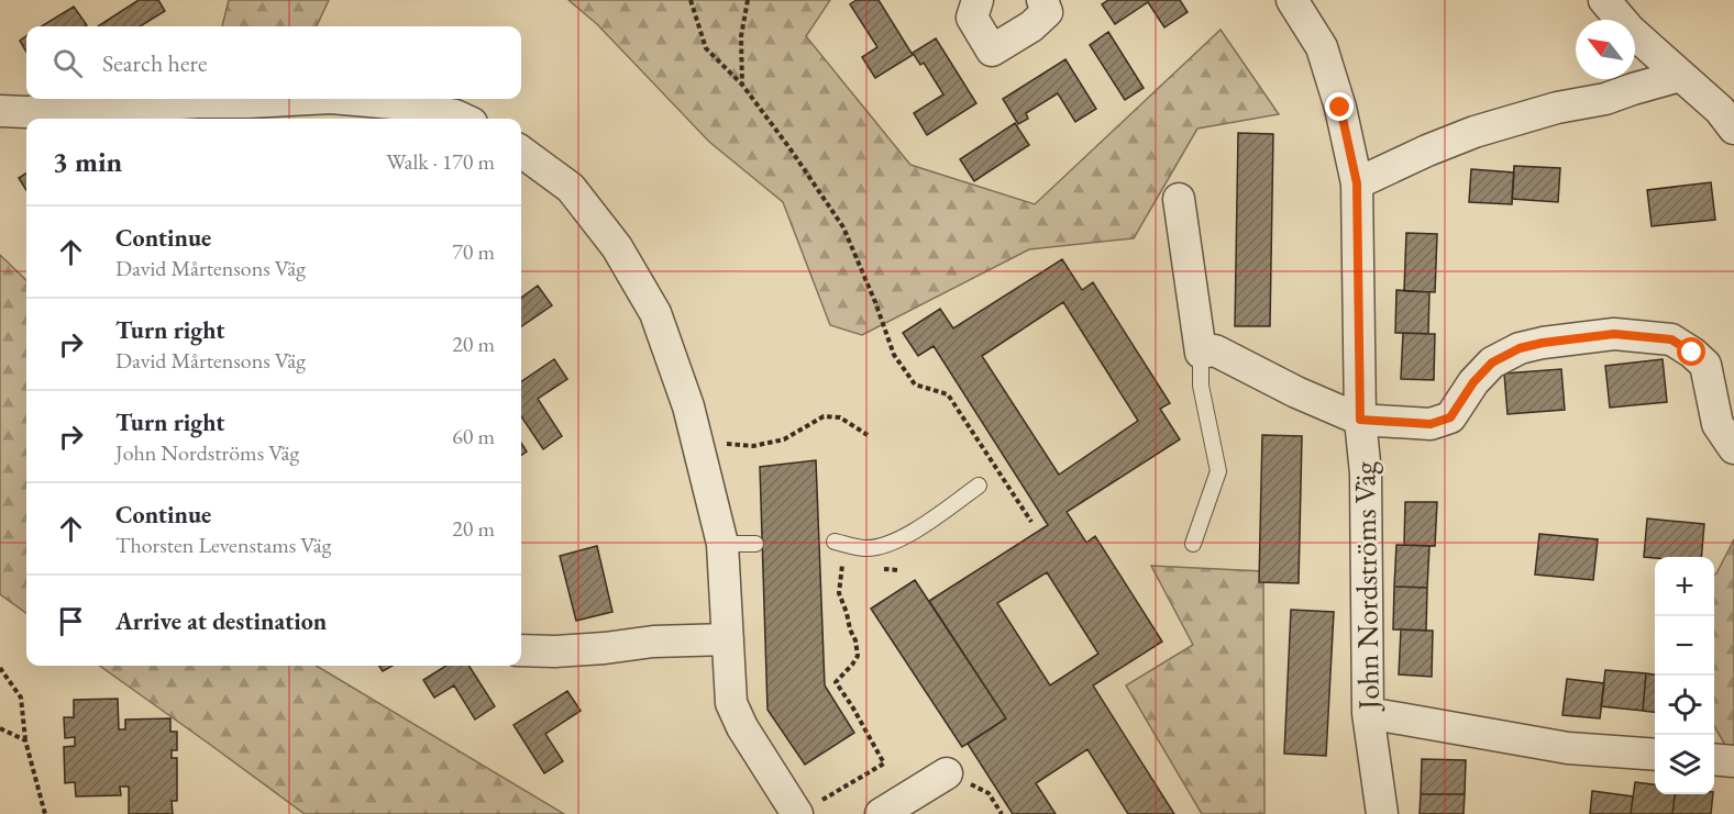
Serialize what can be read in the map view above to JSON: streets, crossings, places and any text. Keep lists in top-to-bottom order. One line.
{"streets":{"street":["John Nordströms Väg"]},"north":"top left","page":{"search":"Search here","heading":["3 min","Walk · 170 m"],"list":[["Continue","David Mårtensons Väg","70 m"],["Turn right","David Mårtensons Väg","20 m"],["Turn right","John Nordströms Väg","60 m"],["Continue","Thorsten Levenstams Väg","20 m"],"Arrive at destination"],"map_buttons":["+","−"]}}
